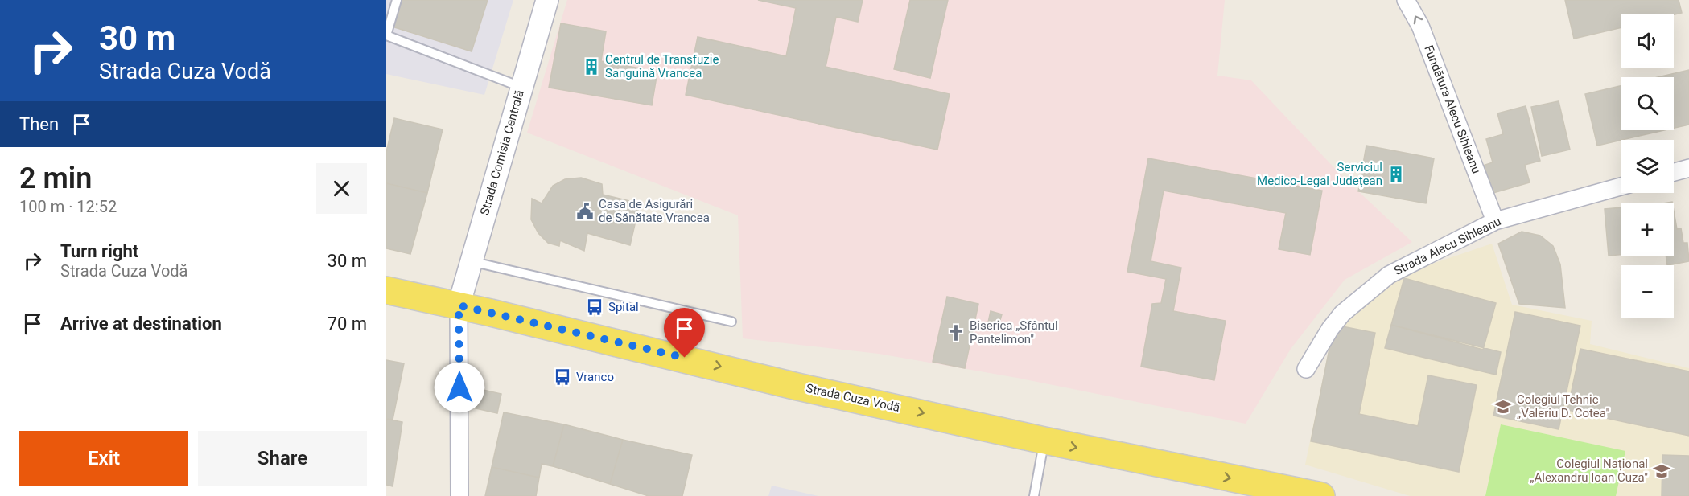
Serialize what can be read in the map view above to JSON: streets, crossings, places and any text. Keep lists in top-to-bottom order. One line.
{"streets":{"main road":["Strada Cuza Vodă"],"street":["Fundătura Alecu Sihleanu","Strada Comisia Centrală","Strada Alecu Sihleanu"]},"crossings":[["Fundătura Alecu Sihleanu","Strada Alecu Sihleanu"],["Strada Comisia Centrală","Strada Cuza Vodă"]],"one_way":["Fundătura Alecu Sihleanu","Strada Cuza Vodă"],"places":{"building":["Centrul de Transfuzie Sanguină Vrancea","Serviciul Medico-Legal Județean"],"public building":["Casa de Asigurări de Sănătate Vrancea"],"bus stop":["Spital","Vranco"],"church":["Biserica „Sfântul Pantelimon\""],"school or university":["Colegiul Tehnic „Valeriu D. Cotea\"","Colegiul Național „Alexandru Ioan Cuza\""]},"page":{"turn":["30 m","Strada Cuza Vodă"],"map_buttons":["+","−"],"then":"Then","heading":["2 min","100 m · 12:52"],"list":[{"name":"Turn right","note":"Strada Cuza Vodă","value":"30 m"},{"name":"Arrive at destination","value":"70 m"}],"buttons":["Exit","Share"]}}
